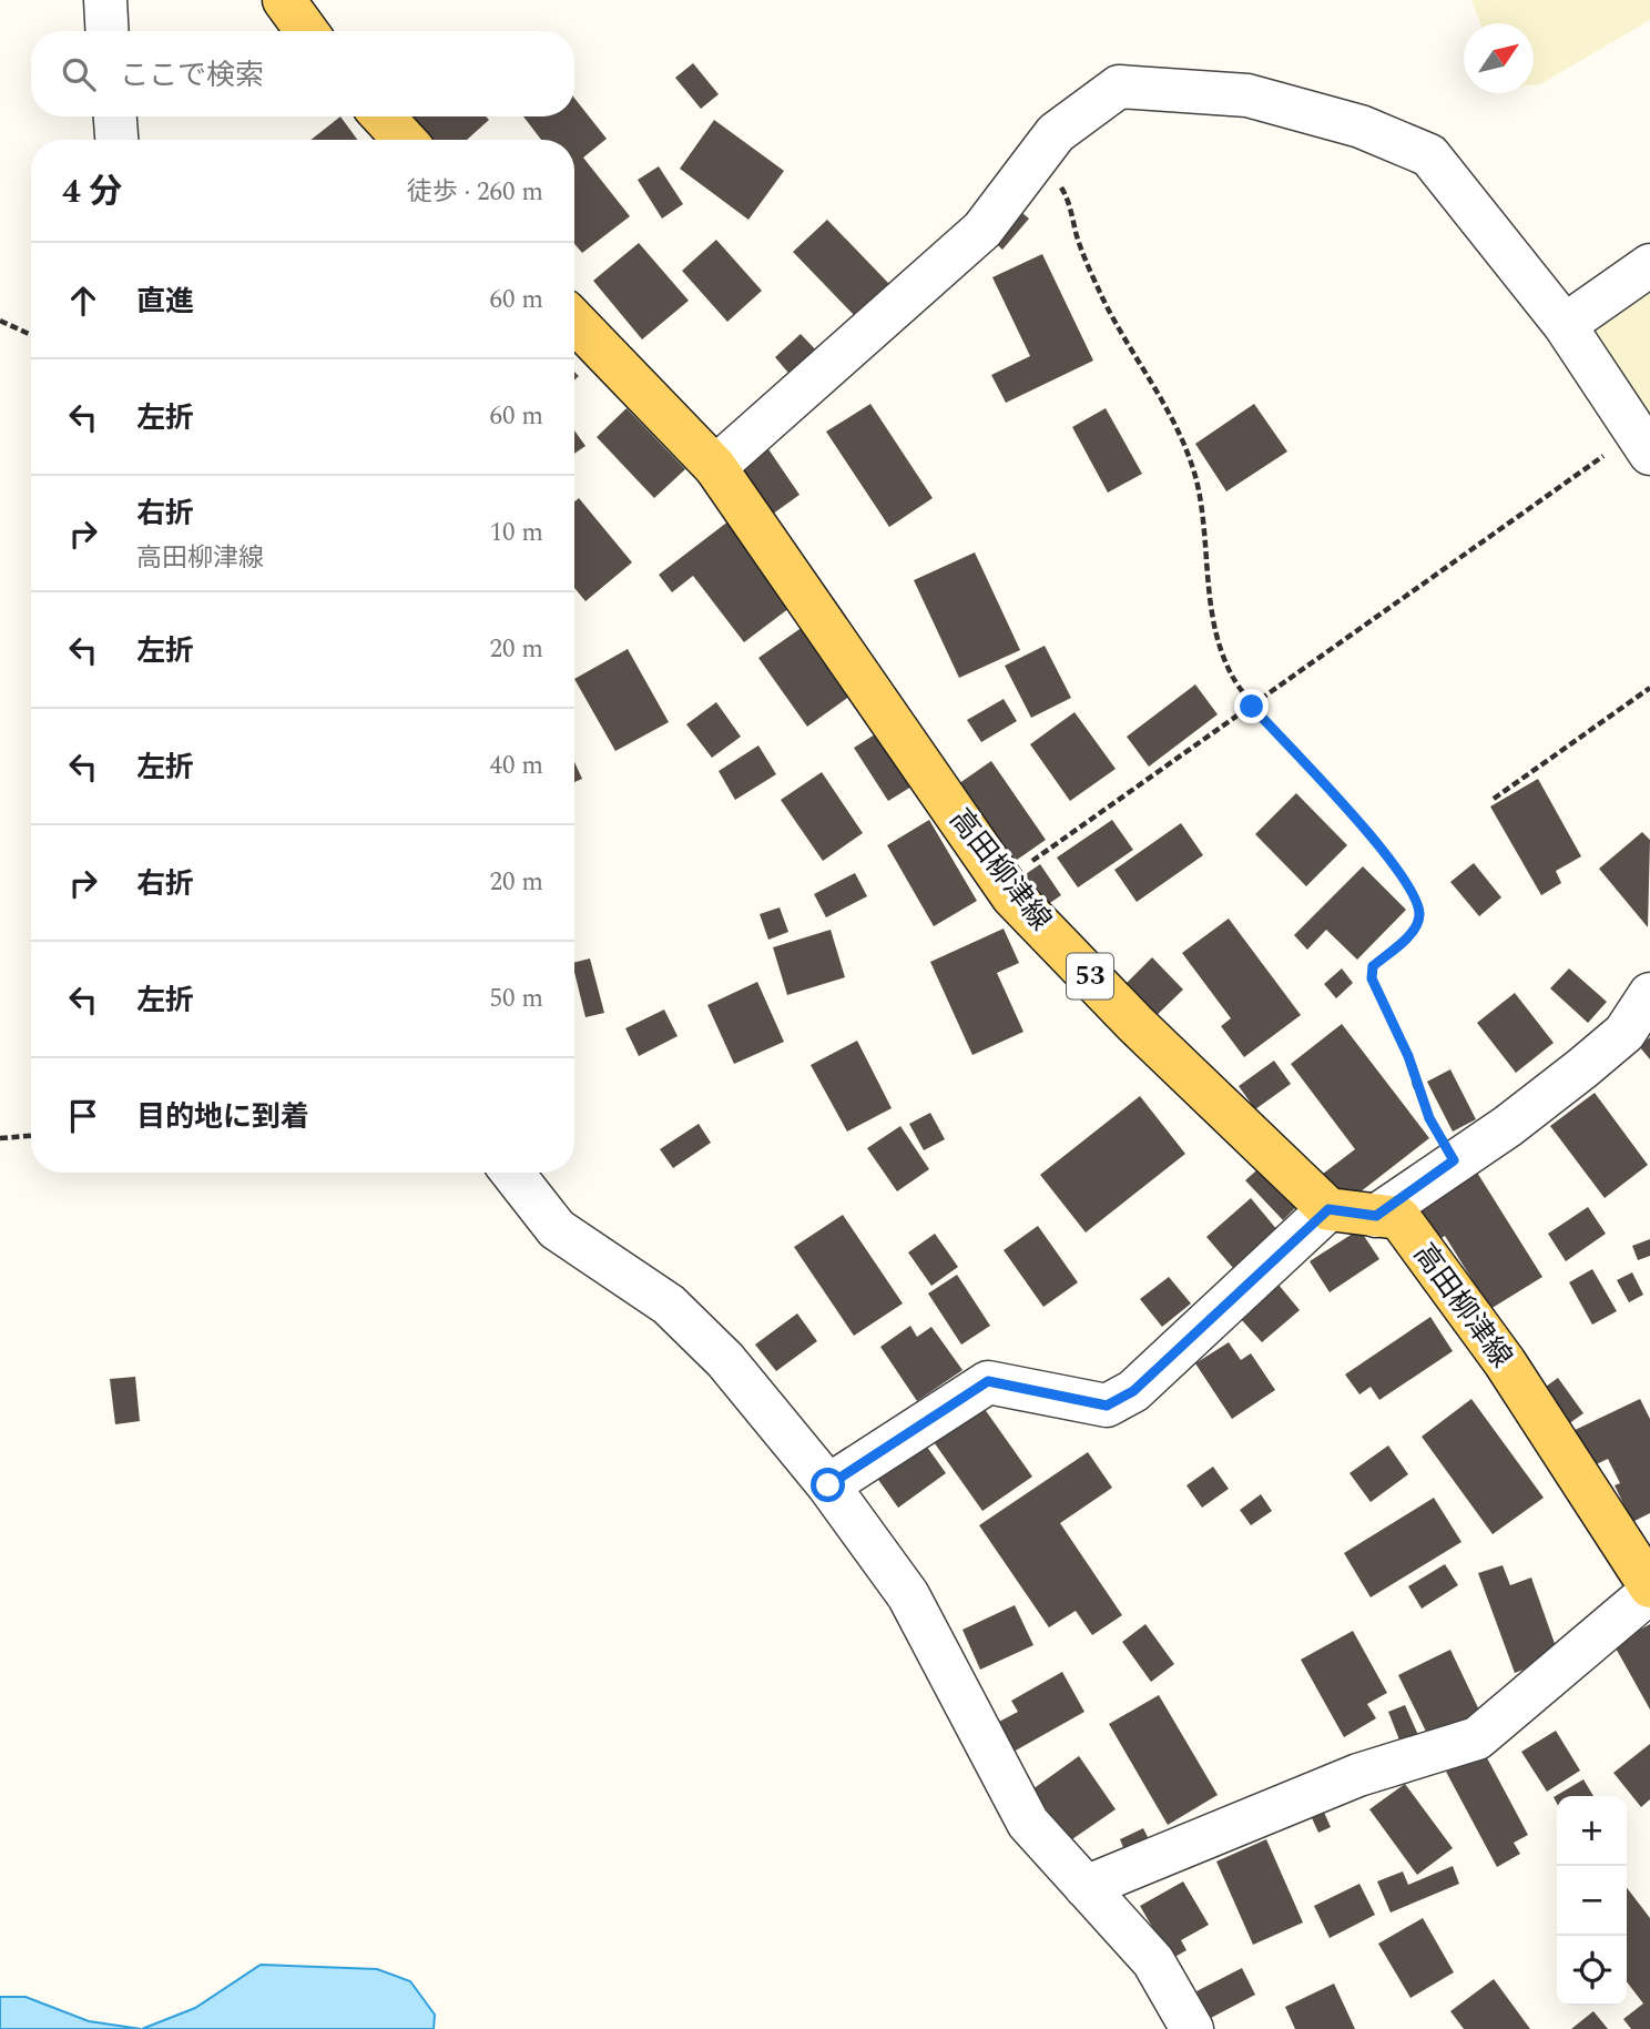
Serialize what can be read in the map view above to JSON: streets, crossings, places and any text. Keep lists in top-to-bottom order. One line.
{"streets":{"main road":["高田柳津線","53"]},"north":"top right","page":{"search":"ここで検索","heading":["4 分","徒歩 · 260 m"],"list":[["直進","60 m"],["左折","60 m"],["右折","高田柳津線","10 m"],["左折","20 m"],["左折","40 m"],["右折","20 m"],["左折","50 m"],"目的地に到着"],"map_buttons":["+","−"]}}
